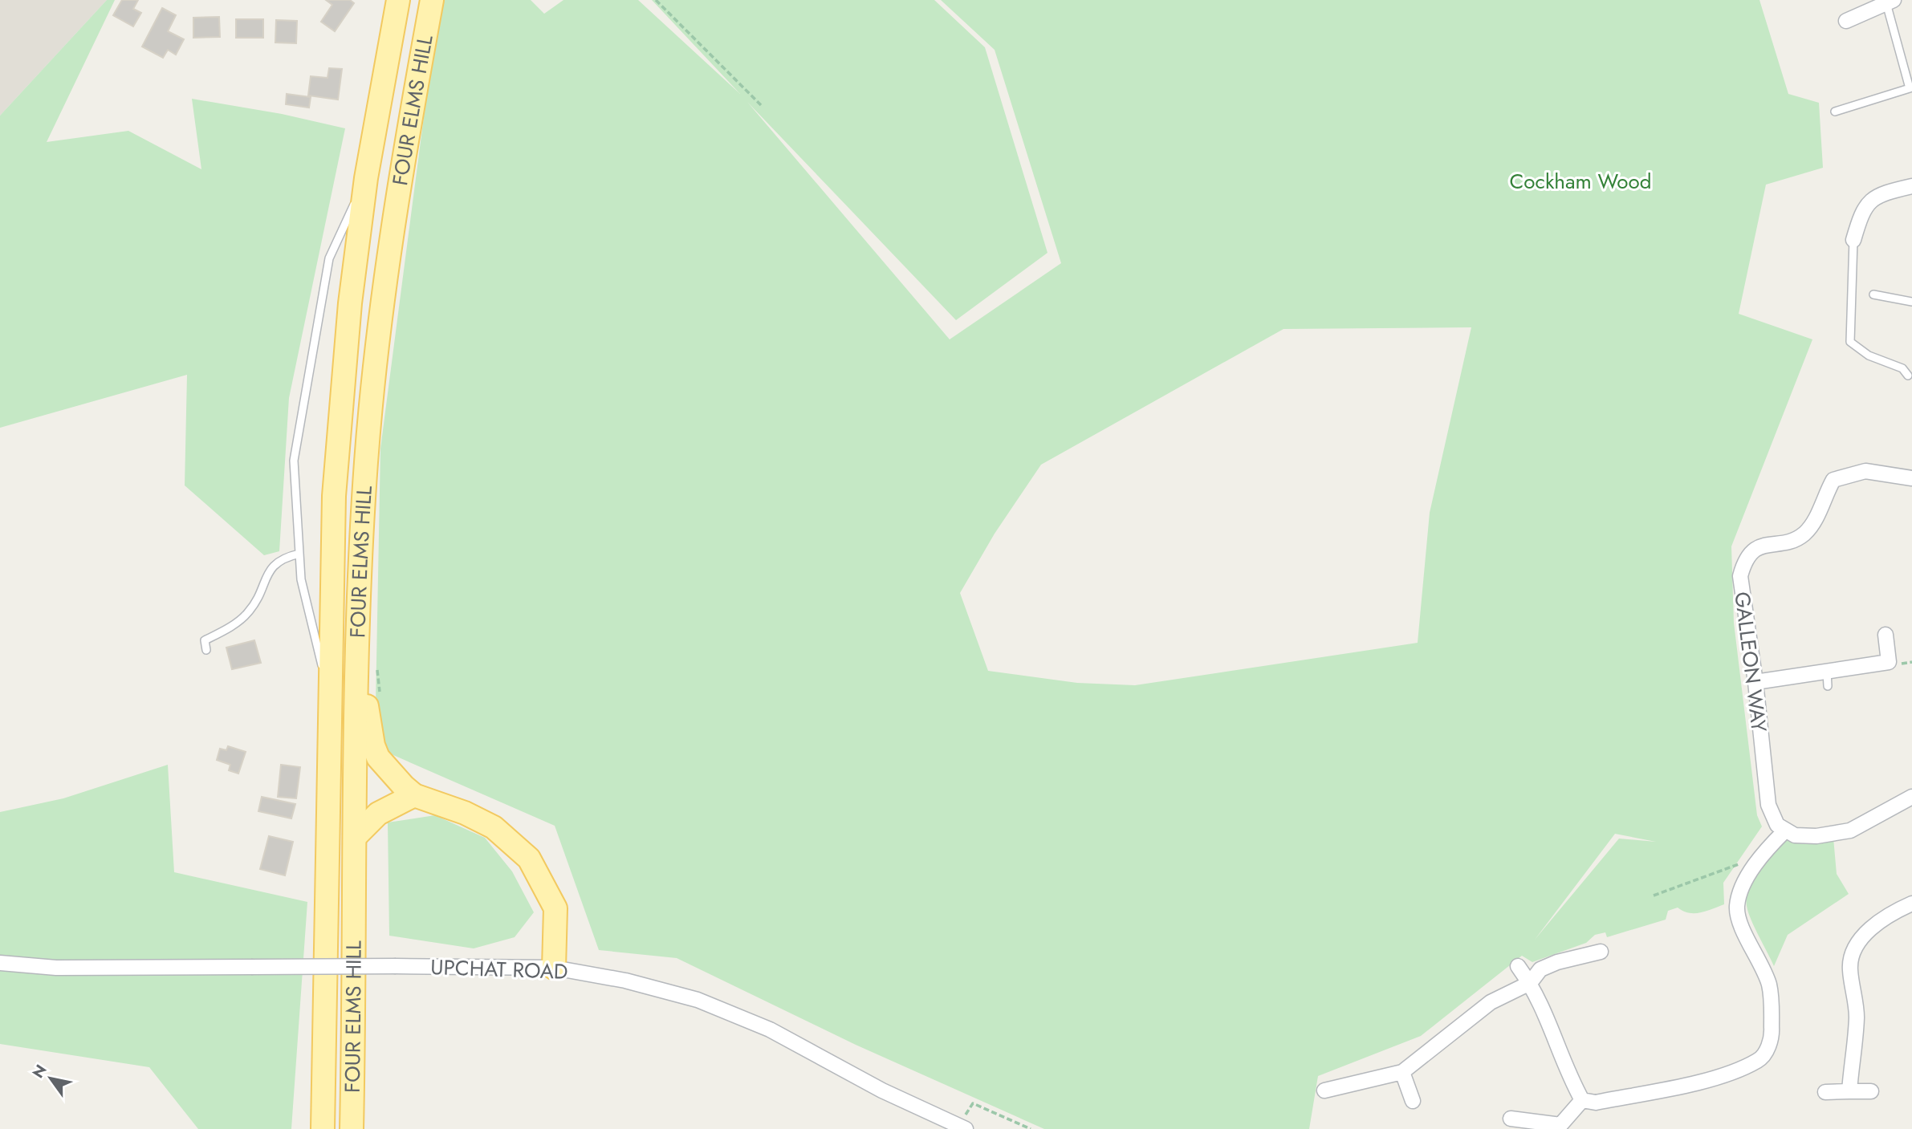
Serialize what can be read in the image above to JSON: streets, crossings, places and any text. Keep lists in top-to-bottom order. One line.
{"streets":{"main road":["FOUR ELMS HILL"],"street":["GALLEON WAY","UPCHAT ROAD"]},"parks":["Cockham Wood"],"north":"top left"}
